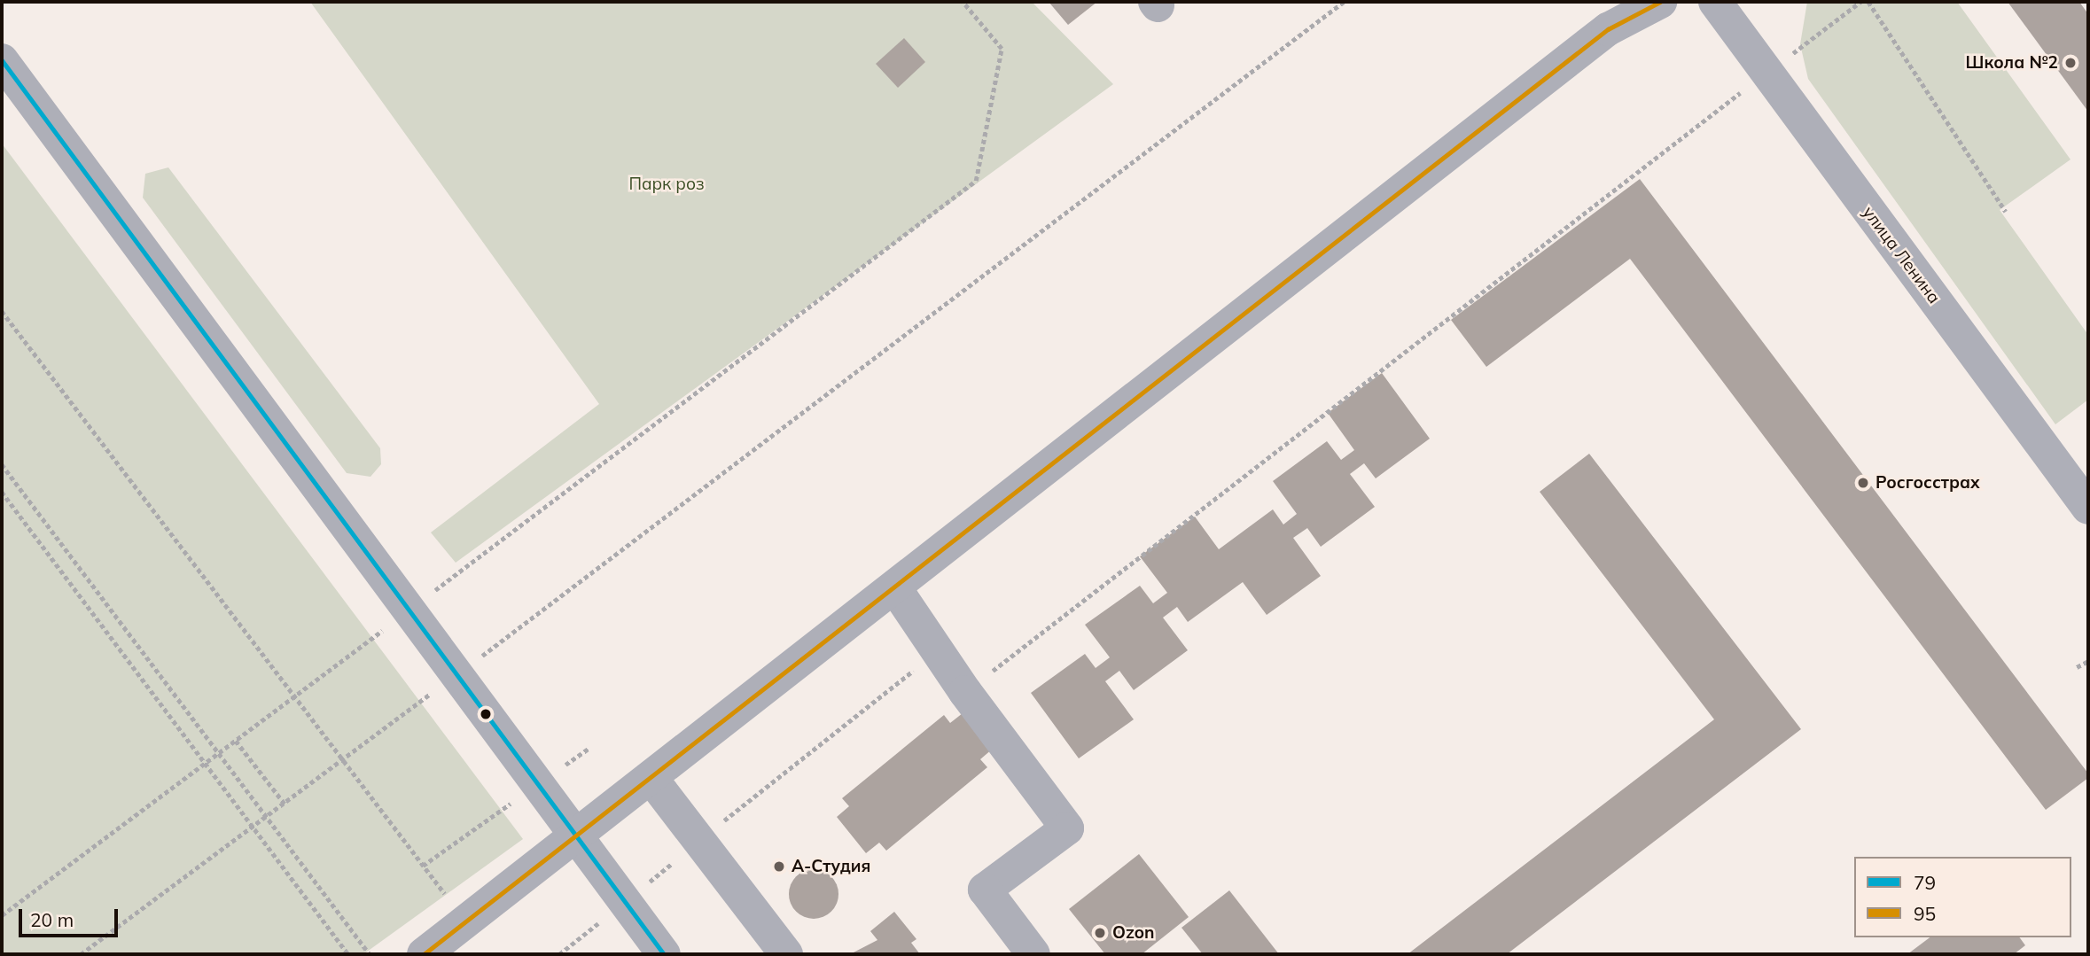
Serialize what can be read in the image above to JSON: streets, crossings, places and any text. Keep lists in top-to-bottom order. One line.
{"streets":{"street":["улица Ленина"]},"parks":["Парк роз"],"places":["Школа №2","Росгосстрах","А-Студия","Ozon"],"lines":["transit line 95","transit line 79"],"legend":["79","95"],"scale_bar":"20 m"}
